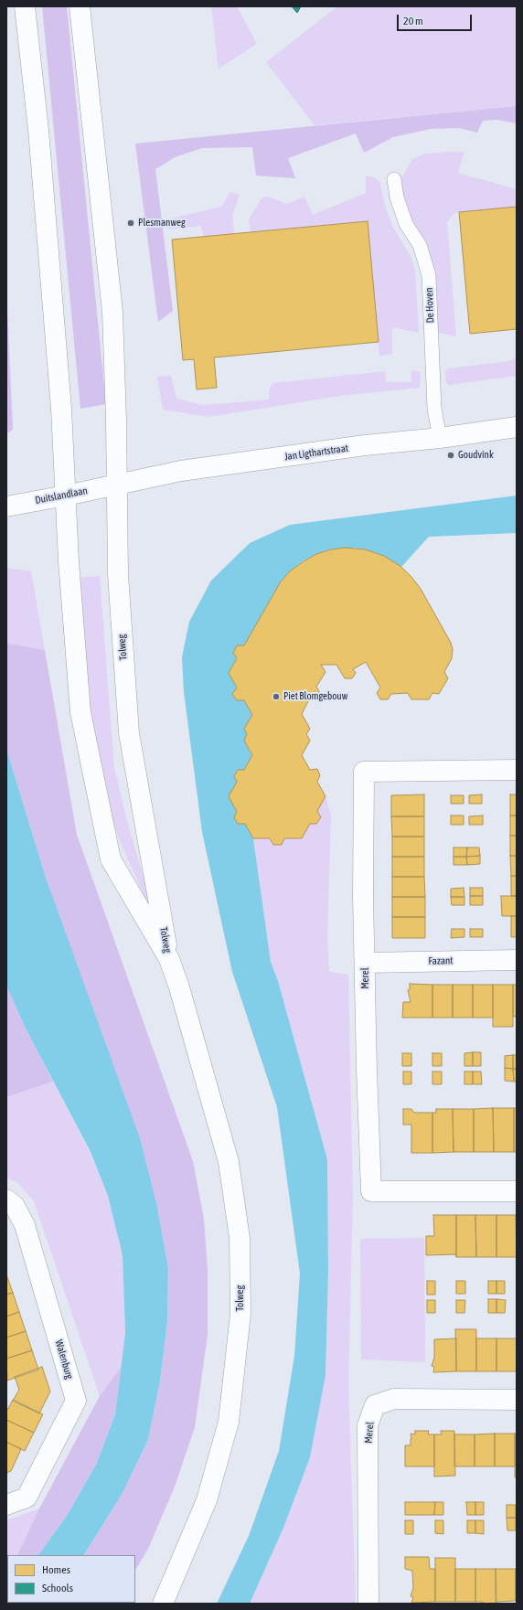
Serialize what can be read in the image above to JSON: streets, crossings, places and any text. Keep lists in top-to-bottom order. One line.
{"streets":{"main road":["Jan Ligthartstraat","Duitslandlaan","Tolweg","Fazant","Merel","Walenburg"],"lane":["De Hoven"]},"crossings":[["De Hoven","Jan Ligthartstraat"],["Jan Ligthartstraat","Duitslandlaan"],["Jan Ligthartstraat","Tolweg"],["Duitslandlaan","Tolweg"],["Fazant","Merel"]],"places":["Plesmanweg","Goudvink","Piet Blomgebouw"],"legend":["Homes","Schools"],"scale_bar":"20 m"}
